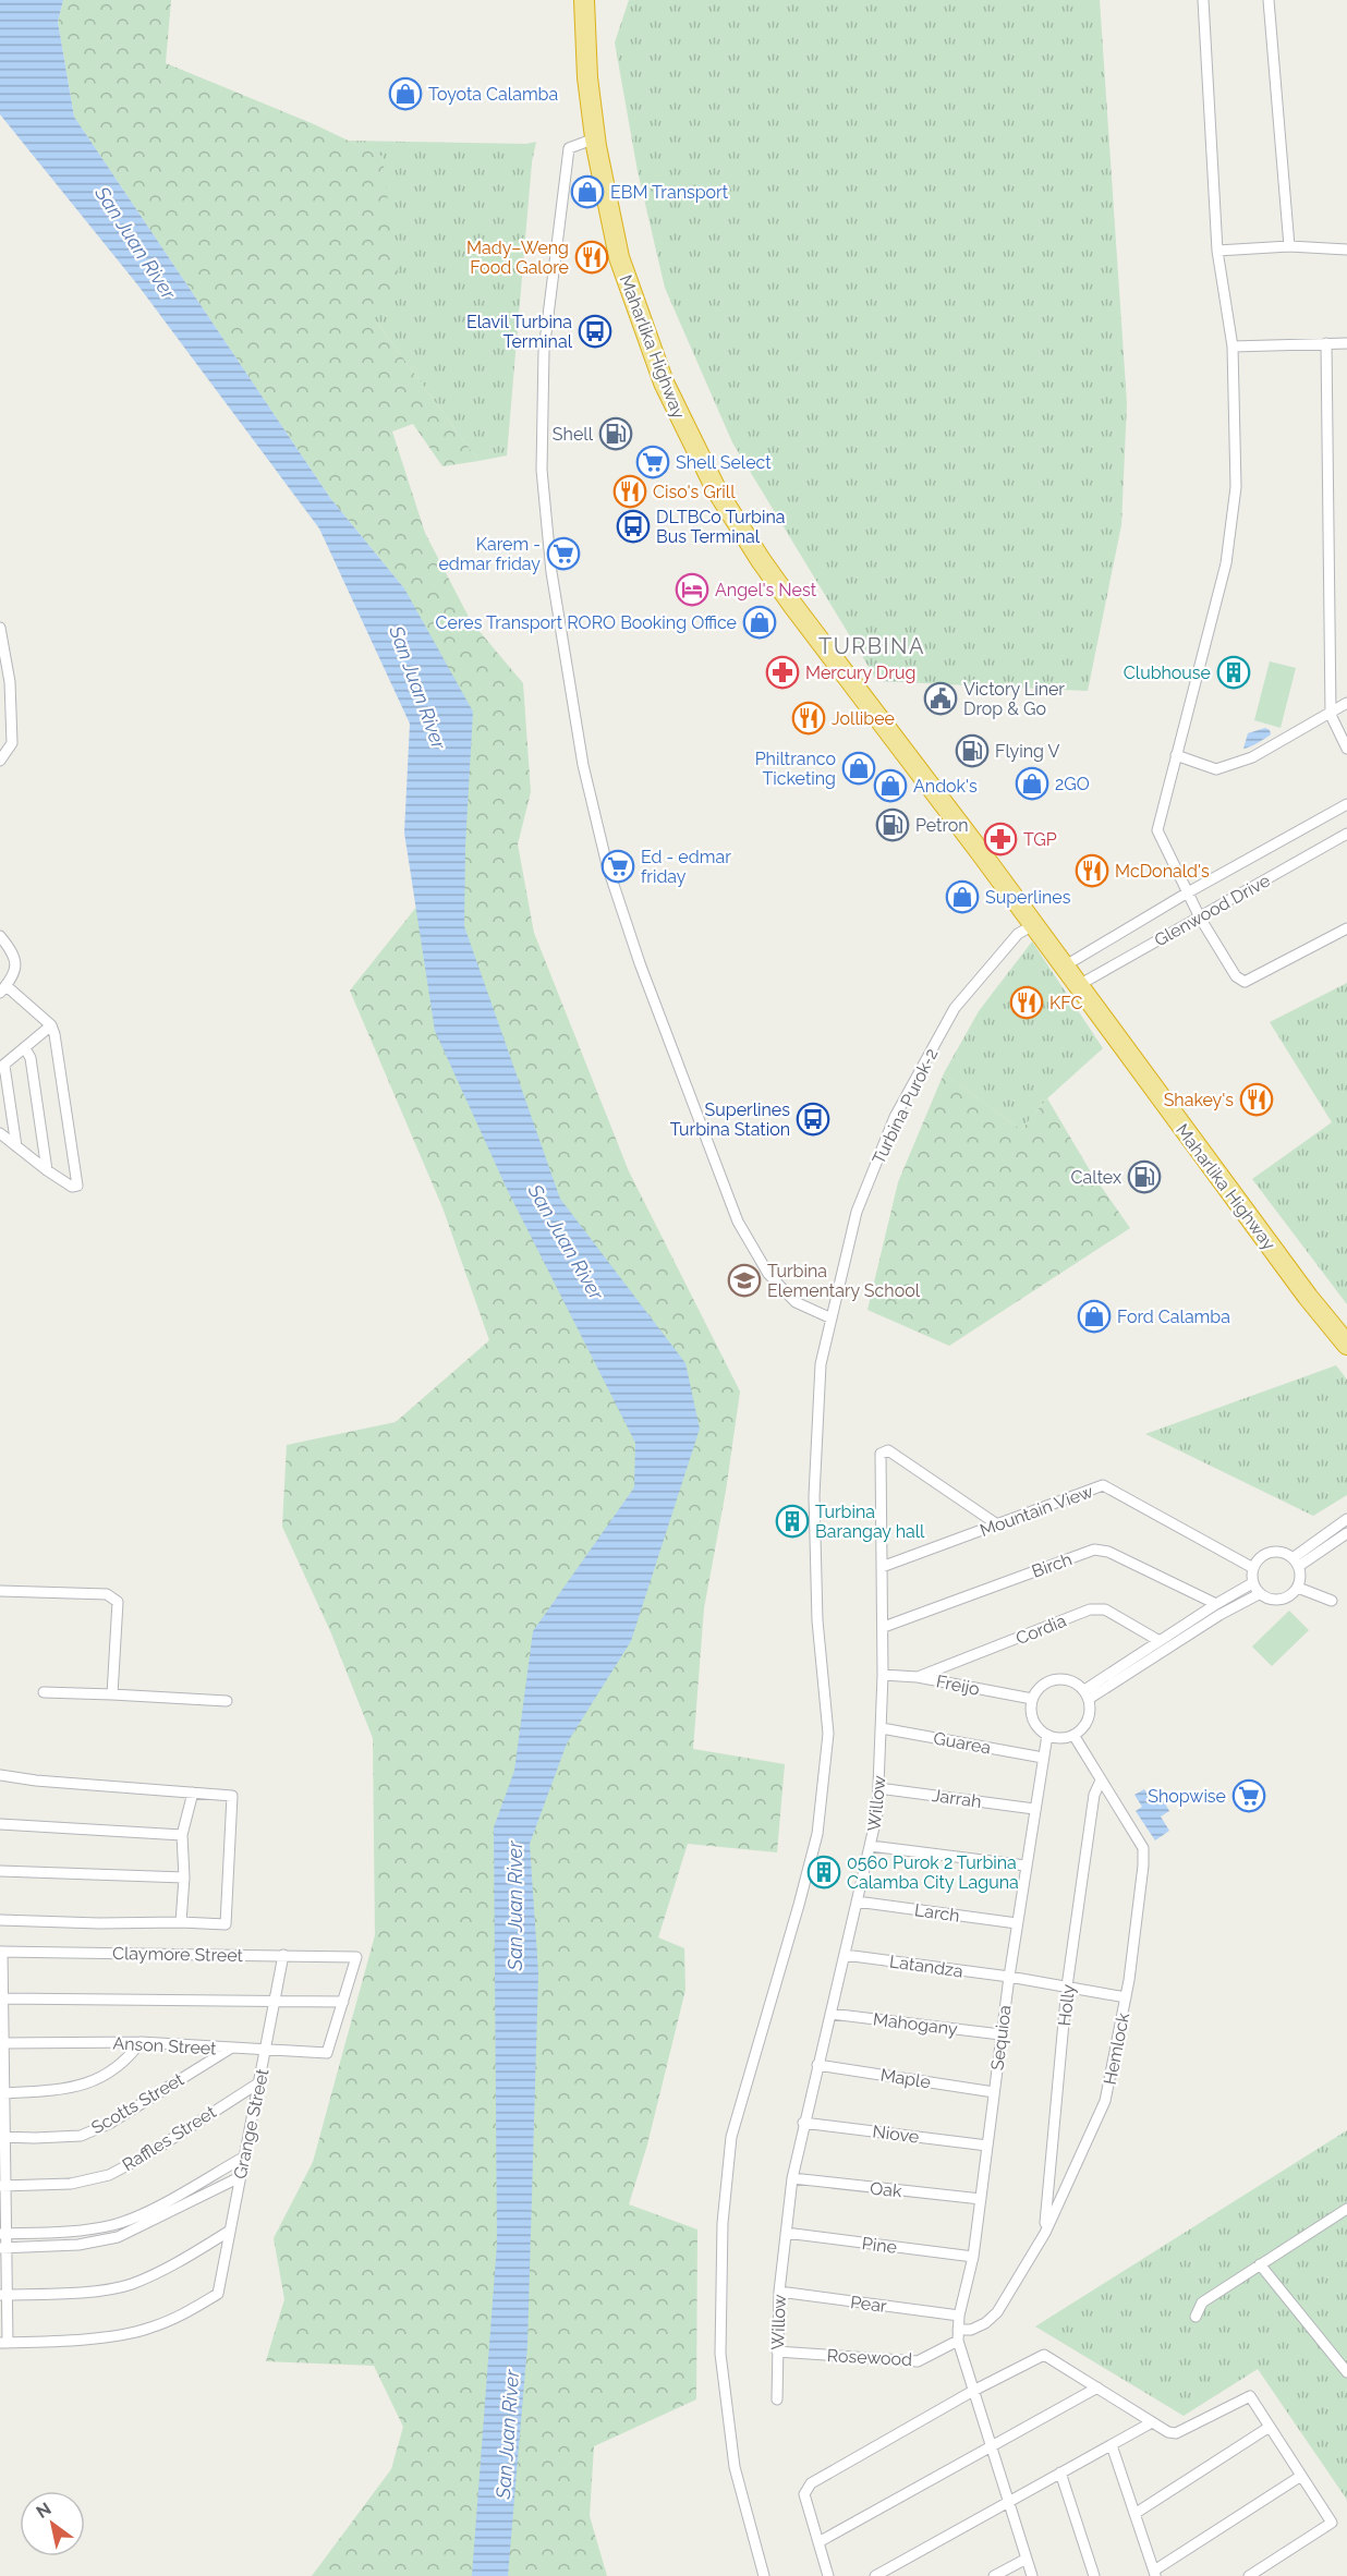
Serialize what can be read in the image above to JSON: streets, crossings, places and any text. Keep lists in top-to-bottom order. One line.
{"streets":{"highway":["Maharlika Highway"],"street":["Glenwood Drive","Turbina Purok-2","Mountain View","Birch","Cordia","Freijo","Guarea","Jarrah","Willow","Larch","Claymore Street","Latandza","Holly","Mahogany","Sequioa","Anson Street","Hemlock","Maple","Scotts Street","Grange Street","Niove","Raffles Street","Oak","Pine","Pear","Rosewood"]},"crossings":[["Maharlika Highway","Glenwood Drive"],["Maharlika Highway","Turbina Purok-2"],["Mountain View","Willow"],["Birch","Willow"],["Cordia","Freijo"],["Freijo","Willow"],["Freijo","Sequioa"],["Freijo","Hemlock"],["Guarea","Willow"],["Guarea","Sequioa"],["Jarrah","Willow"],["Jarrah","Sequioa"],["Willow","Larch"],["Willow","Latandza"],["Willow","Mahogany"],["Willow","Maple"],["Willow","Niove"],["Willow","Oak"],["Willow","Pine"],["Willow","Pear"],["Willow","Rosewood"],["Larch","Sequioa"],["Claymore Street","Anson Street"],["Claymore Street","Grange Street"],["Latandza","Holly"],["Latandza","Sequioa"],["Latandza","Hemlock"],["Holly","Hemlock"],["Mahogany","Sequioa"],["Sequioa","Hemlock"],["Sequioa","Maple"],["Sequioa","Niove"],["Sequioa","Oak"],["Sequioa","Pine"],["Sequioa","Pear"],["Sequioa","Rosewood"],["Anson Street","Scotts Street"],["Anson Street","Grange Street"],["Hemlock","Rosewood"],["Grange Street","Raffles Street"]],"districts":["TURBINA"],"water":["San Juan River"],"places":{"shop":["Toyota Calamba","EBM Transport","Ceres Transport RORO Booking Office","Philtranco Ticketing","2GO","Andok's","Superlines","Ford Calamba"],"restaurant":["Mady–Weng Food Galore","Ciso's Grill","Jollibee","McDonald's","KFC","Shakey's"],"bus stop":["Elavil Turbina Terminal","DLTBCo Turbina Bus Terminal","Superlines Turbina Station"],"fuel station":["Shell","Flying V","Petron","Caltex"],"supermarket":["Shell Select","Karem - edmar friday","Ed - edmar friday","Shopwise"],"hotel":["Angel's Nest"],"pharmacy":["Mercury Drug","TGP"],"building":["Clubhouse","Turbina Barangay hall","0560 Purok 2 Turbina Calamba City Laguna"],"public building":["Victory Liner Drop & Go"],"school or university":["Turbina Elementary School"]},"north":"top left"}
